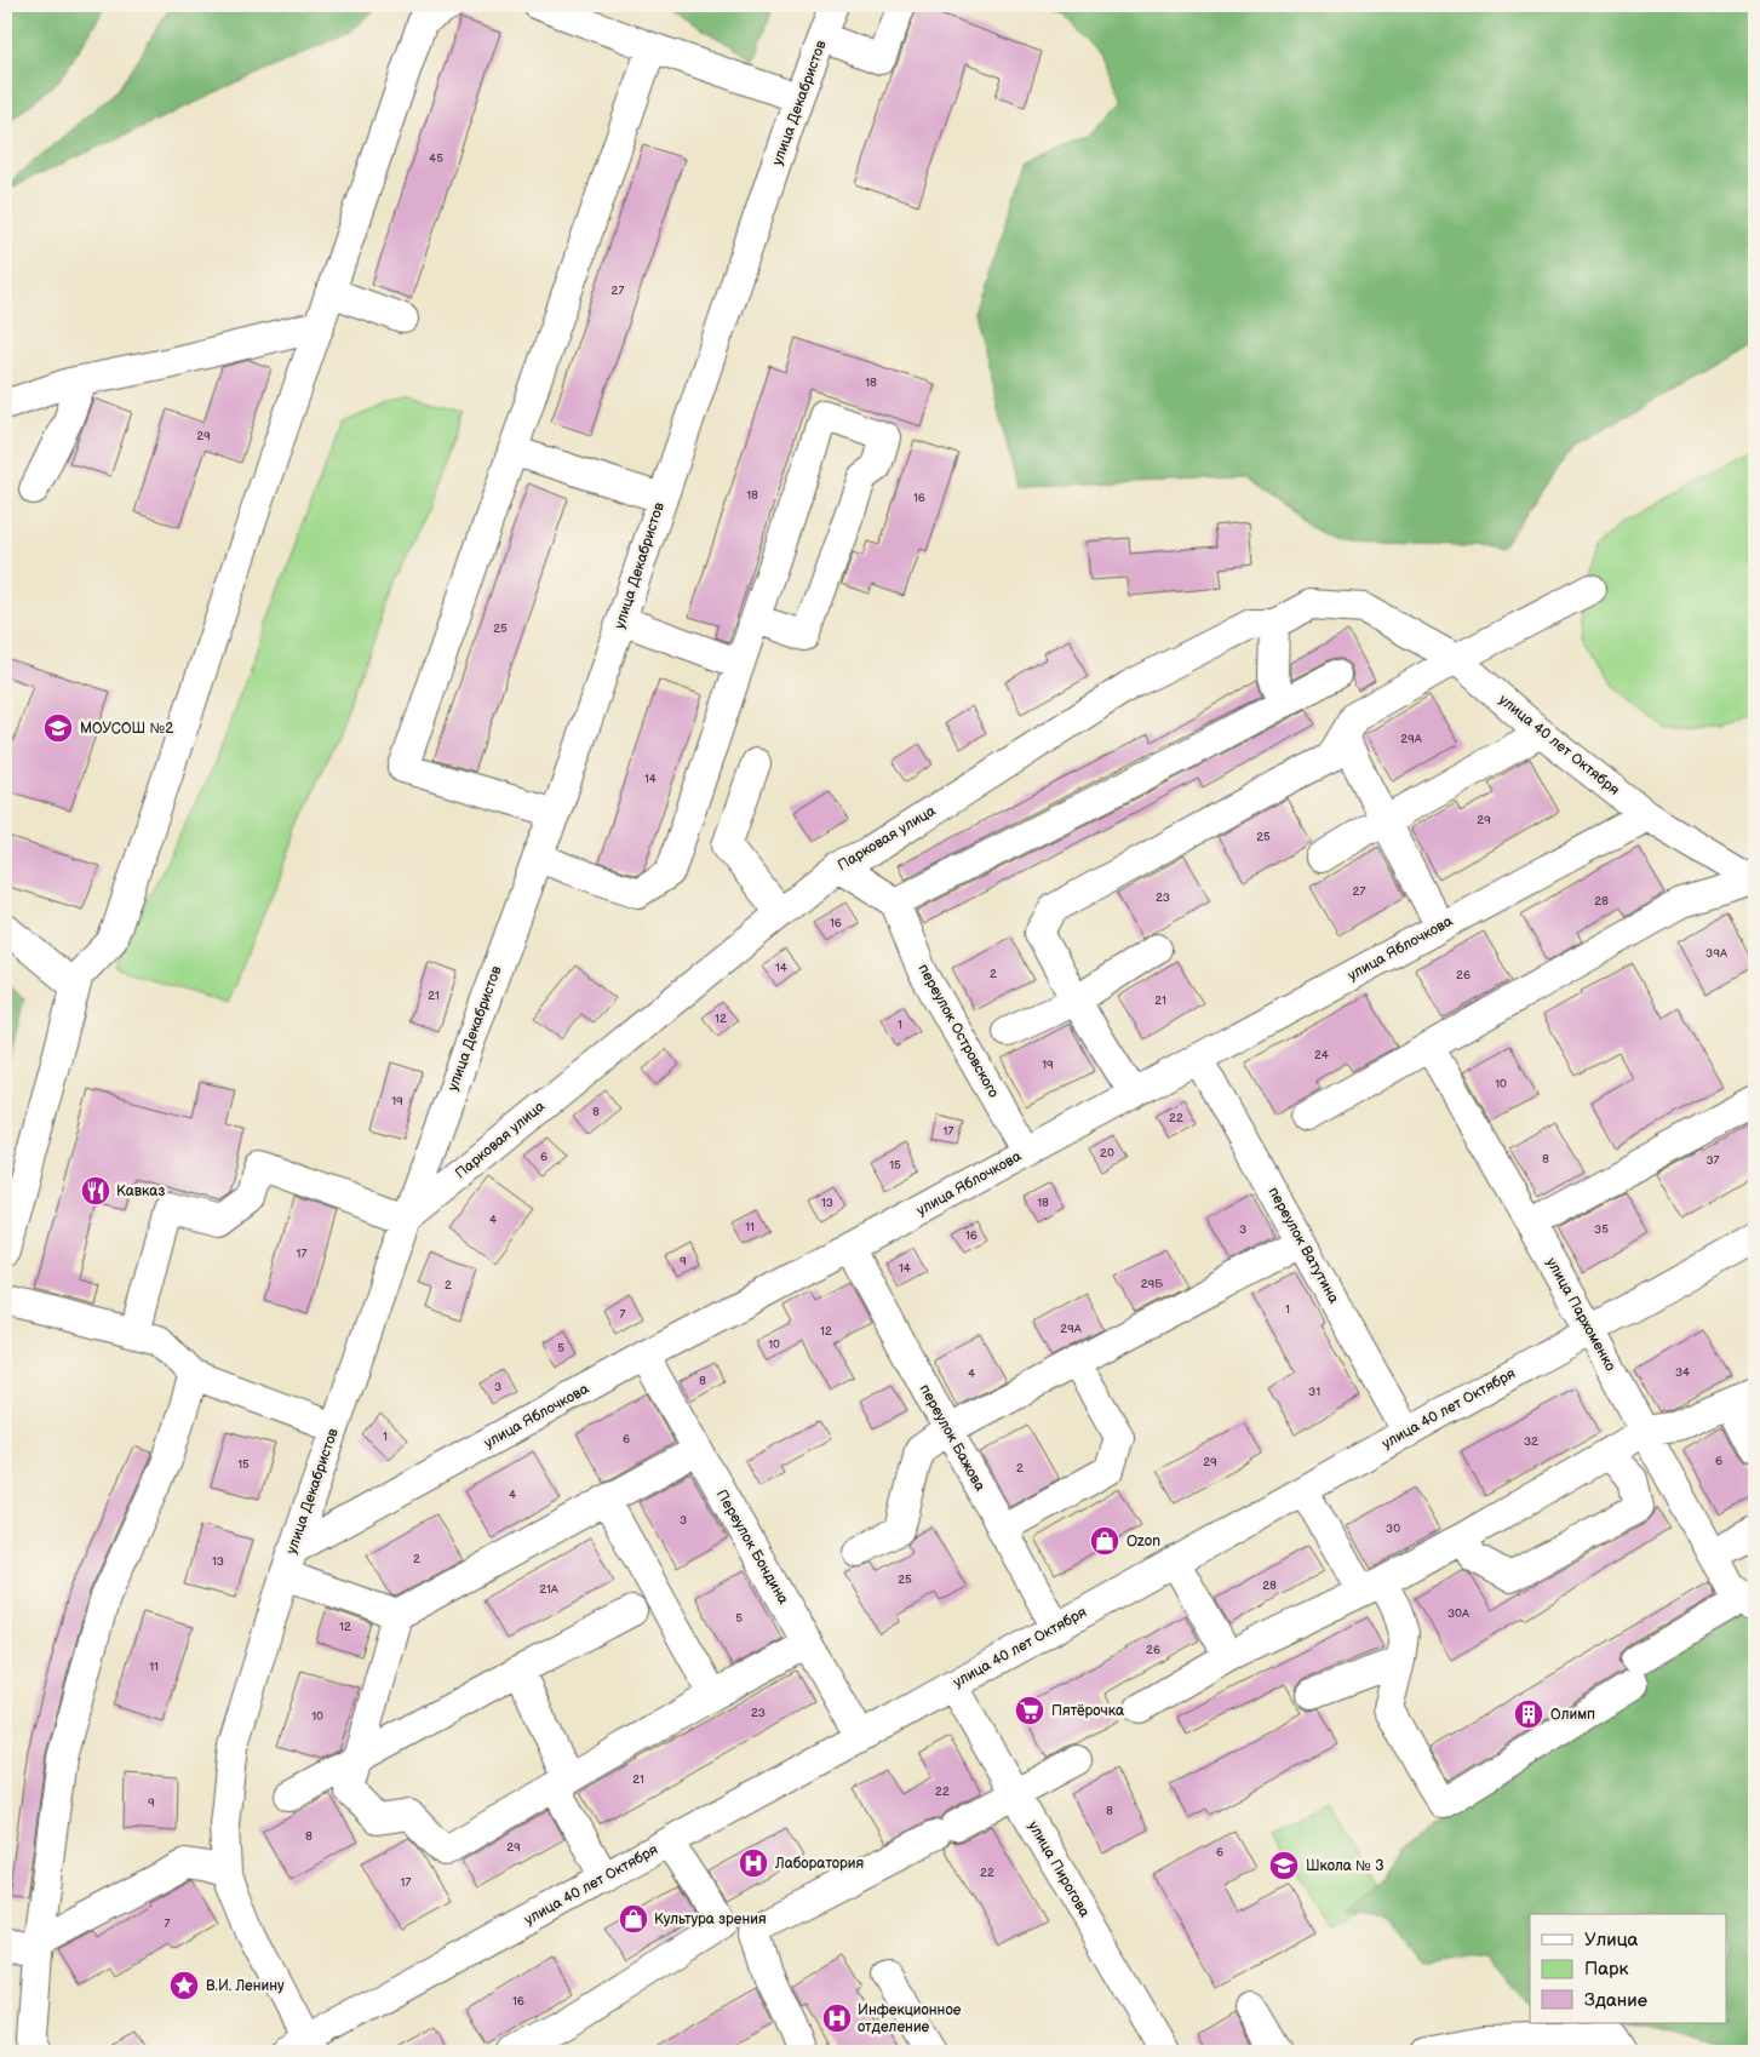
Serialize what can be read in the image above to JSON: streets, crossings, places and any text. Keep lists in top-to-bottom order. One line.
{"streets":{"street":["улица Декабристов","улица 40 лет Октября","Парковая улица","улица Яблочкова","переулок Островского","переулок Ватутина","улица Пархоменко","переулок Бажова","Переулок Бондина","улица Пирогова"]},"crossings":[["улица Декабристов","улица 40 лет Октября"],["улица Декабристов","Парковая улица"],["улица Декабристов","улица Яблочкова"],["улица 40 лет Октября","Парковая улица"],["улица 40 лет Октября","улица Яблочкова"],["улица 40 лет Октября","переулок Ватутина"],["улица 40 лет Октября","улица Пархоменко"],["улица 40 лет Октября","переулок Бажова"],["улица 40 лет Октября","Переулок Бондина"],["улица 40 лет Октября","улица Пирогова"],["улица Яблочкова","переулок Островского"],["улица Яблочкова","переулок Ватутина"],["улица Яблочкова","переулок Бажова"],["улица Яблочкова","Переулок Бондина"]],"places":{"school or university":["МОУСОШ №2","Школа № 3"],"restaurant":["Кавказ"],"shop":["Ozon","Культура зрения"],"supermarket":["Пятёрочка"],"building":["Олимп"],"hospital":["Лаборатория","Инфекционное отделение"],"place":["В.И. Ленину"]},"house_numbers":["45","27","18","29","18","16","25","29А","14","29","25","27","23","28","16","39А","14","2","26","21","21","12","1","24","19","10","19","8","22","17","20","6","8","37","15","13","18","4","11","3","35","16","17","9","14","29Б","2","1","7","29А","12","10","5","34","4","8","3","31","1","6","32","6","29","15","2","4","3","30","2","13","25","28","21А","30А","5","12","26","11","23","10","21","22","9","8","8","29","6","22","17","7","16"],"legend":["Улица","Парк","Здание"]}
